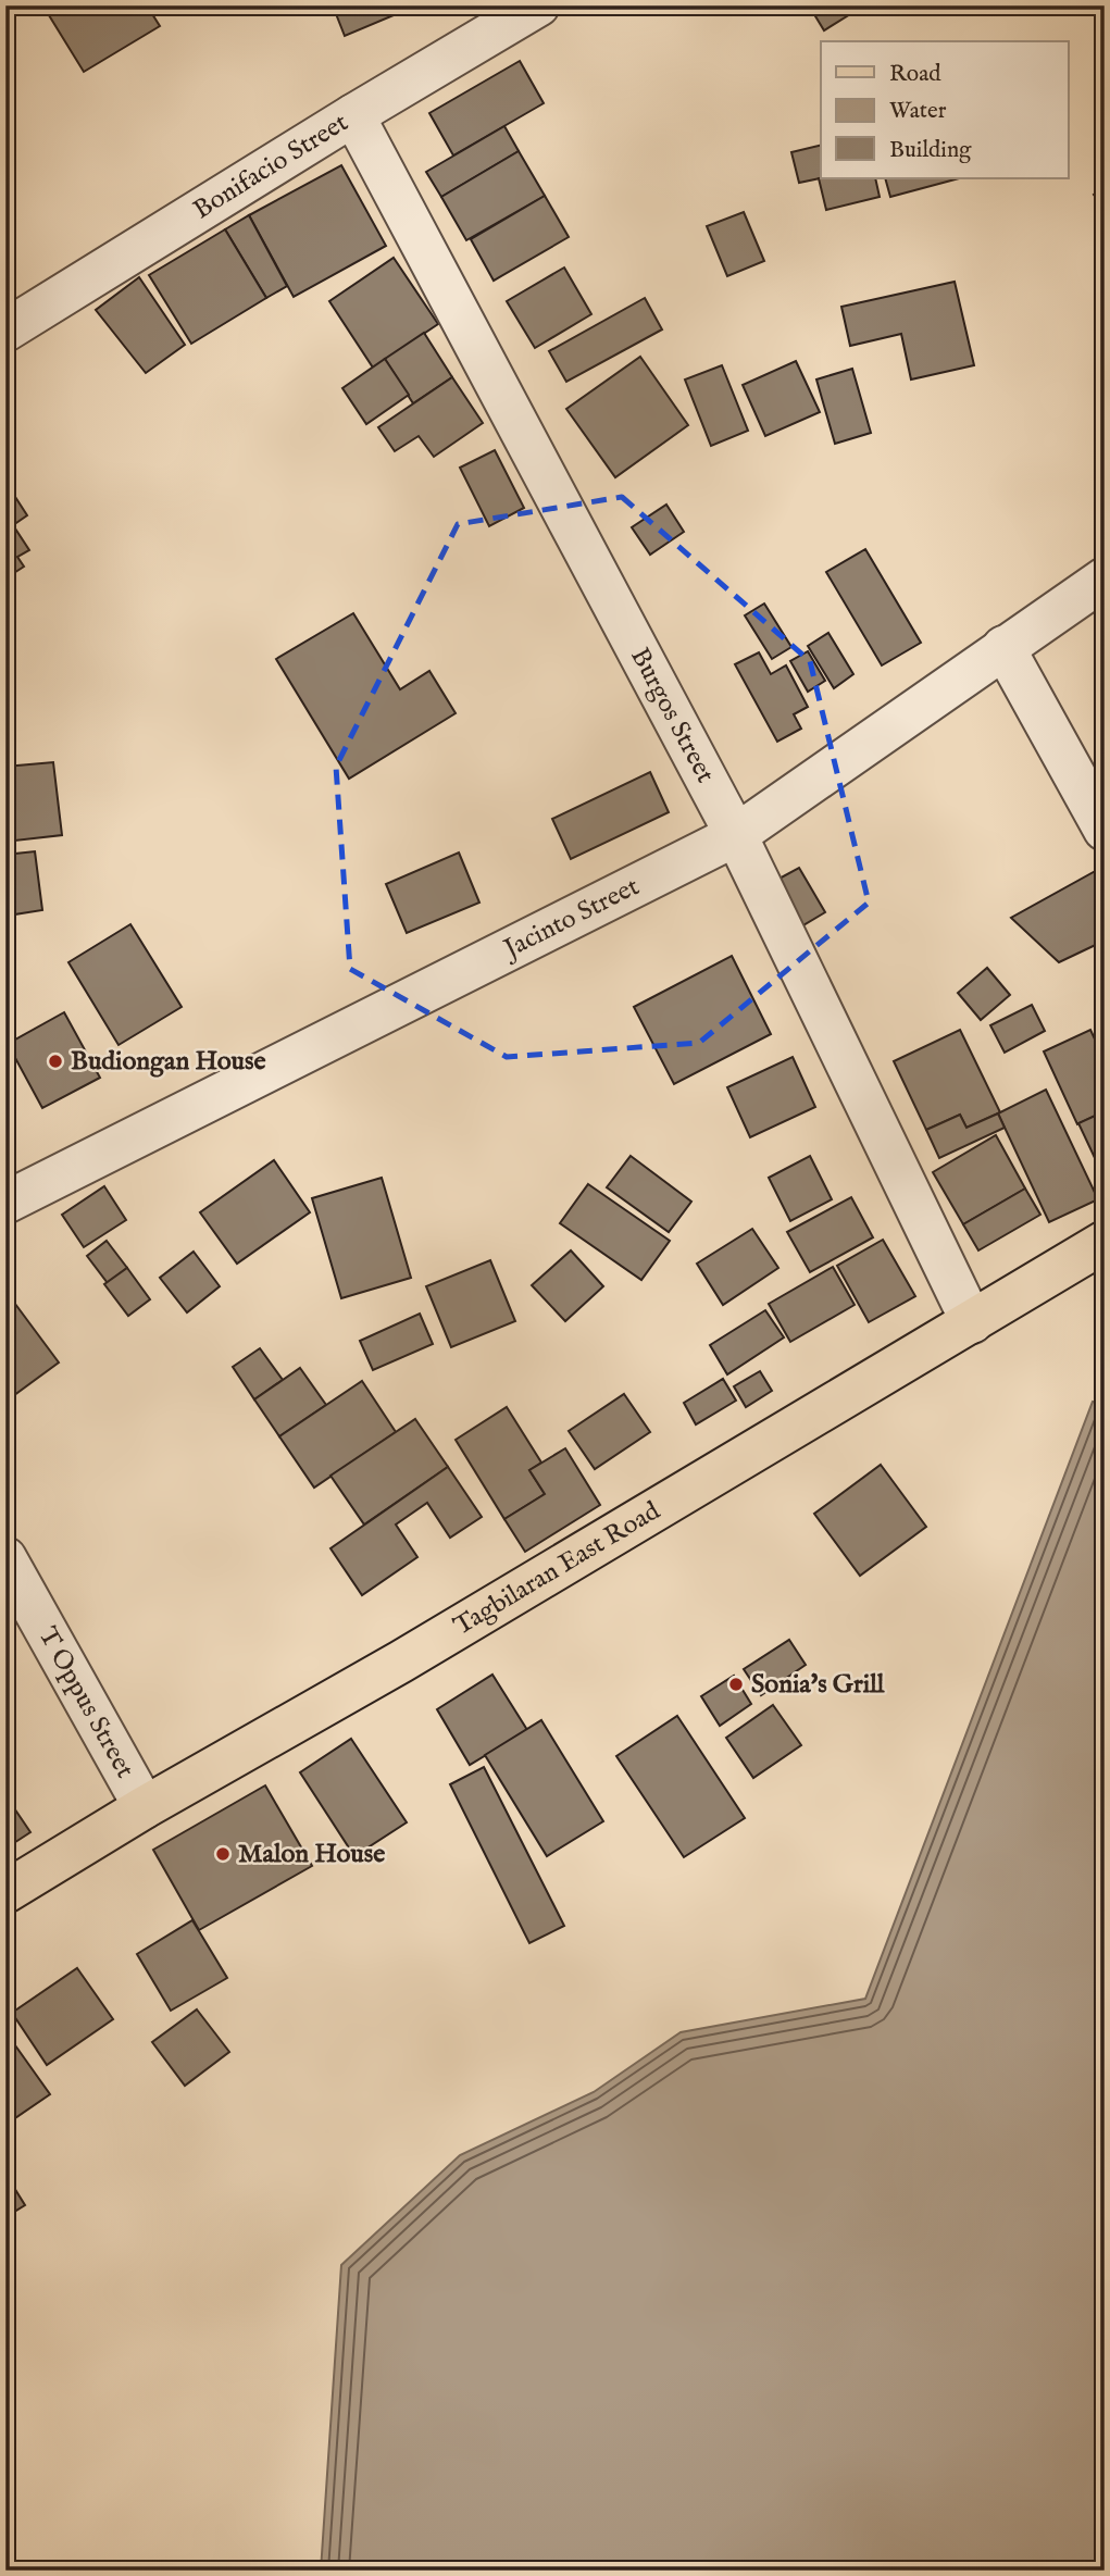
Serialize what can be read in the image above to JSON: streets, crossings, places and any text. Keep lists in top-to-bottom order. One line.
{"streets":{"main road":["Tagbilaran East Road"],"street":["Bonifacio Street","Burgos Street","Jacinto Street","T Oppus Street"]},"crossings":[["Bonifacio Street","Burgos Street"],["Burgos Street","Jacinto Street"],["Burgos Street","Tagbilaran East Road"],["Tagbilaran East Road","T Oppus Street"]],"places":["Budiongan House","Sonia's Grill","Malon House"],"legend":["Road","Water","Building"]}
